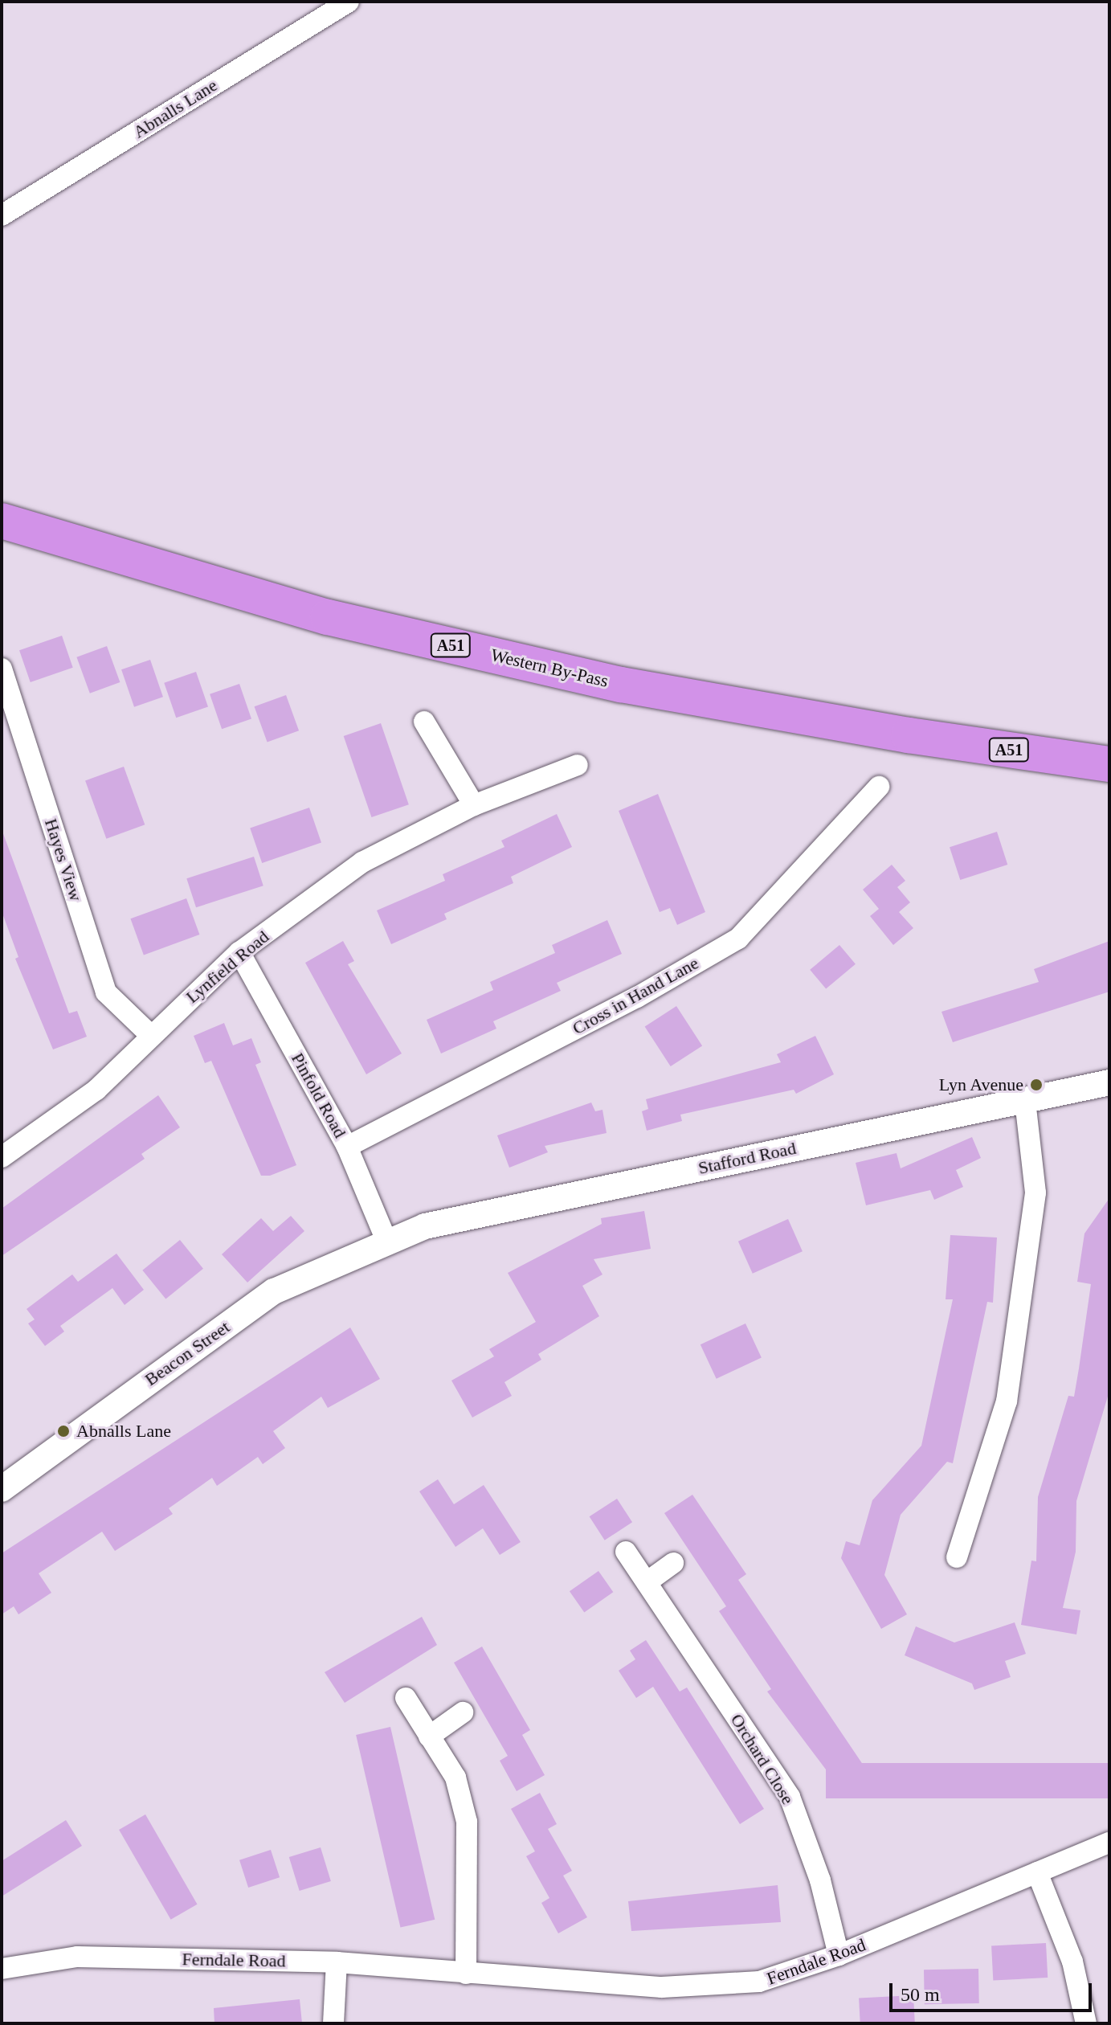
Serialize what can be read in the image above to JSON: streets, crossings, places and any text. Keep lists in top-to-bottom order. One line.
{"streets":{"highway":["A51","Western By-Pass"],"street":["Abnalls Lane","Hayes View","Lynfield Road","Cross in Hand Lane","Pinfold Road","Stafford Road","Beacon Street","Orchard Close","Ferndale Road"]},"crossings":[["Hayes View","Lynfield Road"],["Lynfield Road","Pinfold Road"],["Cross in Hand Lane","Pinfold Road"],["Pinfold Road","Stafford Road"],["Pinfold Road","Beacon Street"],["Stafford Road","Beacon Street"],["Orchard Close","Ferndale Road"]],"places":["Lyn Avenue","Abnalls Lane"],"scale_bar":"50 m"}
